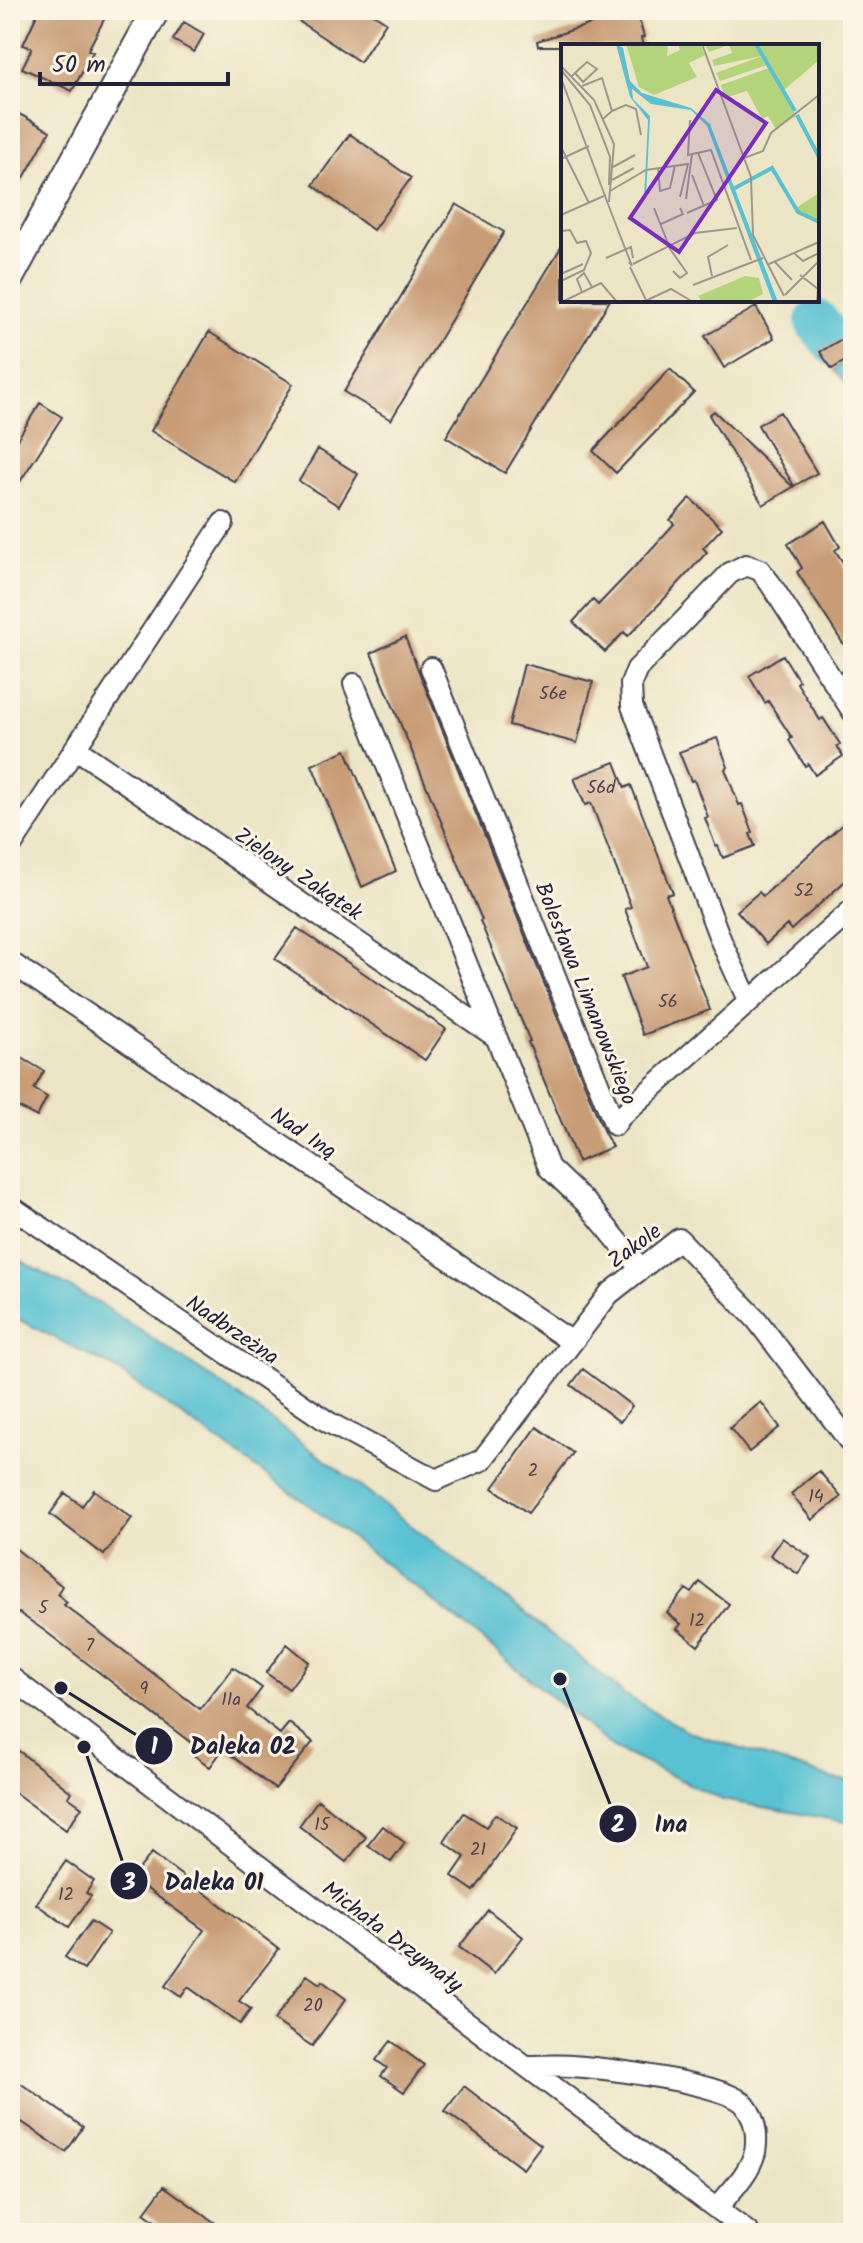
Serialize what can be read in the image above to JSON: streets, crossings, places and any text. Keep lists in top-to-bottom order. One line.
{"streets":{"street":["Zielony Zakątek","Bolesława Limanowskiego","Nad Iną","Zakole","Nadbrzeżna","Michała Drzymały"]},"crossings":[["Nad Iną","Zakole"],["Zakole","Nadbrzeżna"]],"places":["Ina","Daleka 02","Daleka 01"],"house_numbers":["56e","56d","52","56","2","14","5","12","7","9","11a","15","21","12","20"],"scale_bar":"50 m"}
